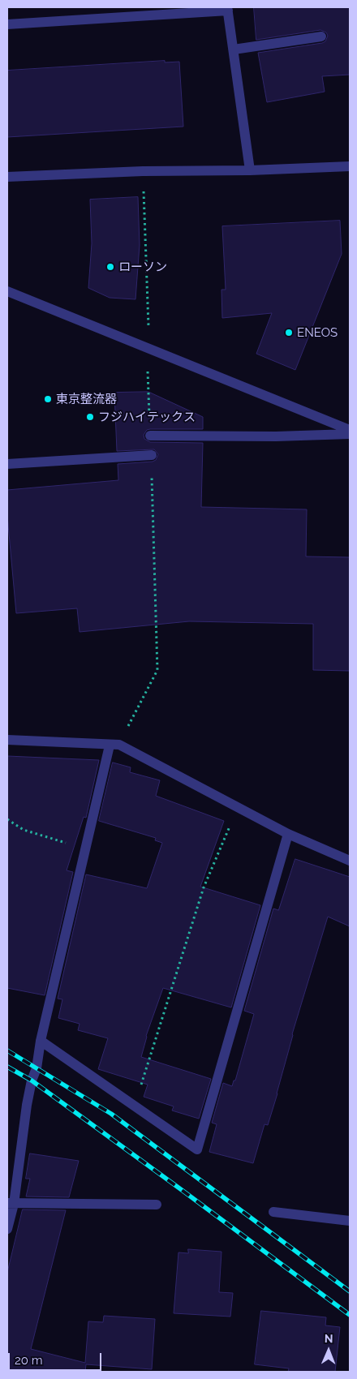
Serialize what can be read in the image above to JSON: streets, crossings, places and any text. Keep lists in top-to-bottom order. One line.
{"places":["ローソン","ENEOS","東京整流器","フジハイテックス"],"scale_bar":"20 m","north":"top"}
